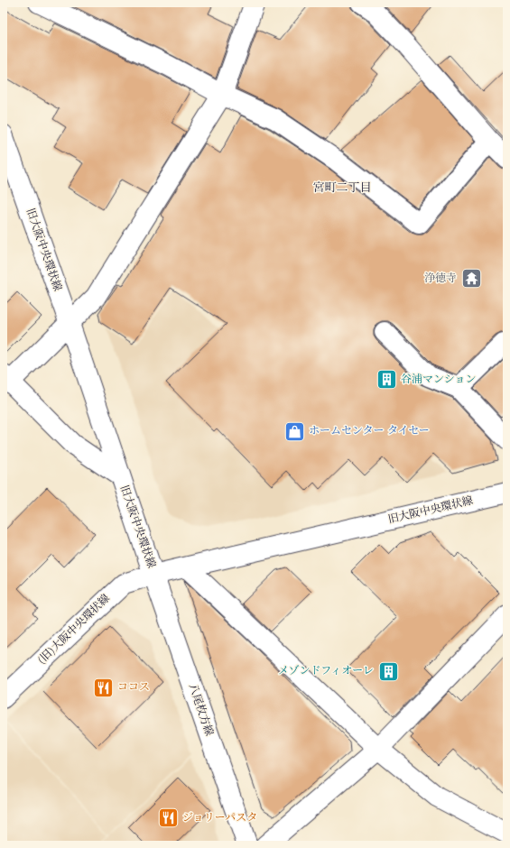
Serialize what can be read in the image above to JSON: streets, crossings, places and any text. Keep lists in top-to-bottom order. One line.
{"streets":{"street":["旧大阪中央環状線","(旧)大阪中央環状線","八尾枚方線"]},"crossings":[["旧大阪中央環状線","(旧)大阪中央環状線"],["旧大阪中央環状線","八尾枚方線"],["(旧)大阪中央環状線","八尾枚方線"]],"districts":["宮町二丁目"],"places":{"temple":["浄徳寺"],"building":["谷浦マンション","メゾンドフィオーレ"],"shop":["ホームセンター タイセー"],"restaurant":["ココス","ジョリーパスタ"]}}
